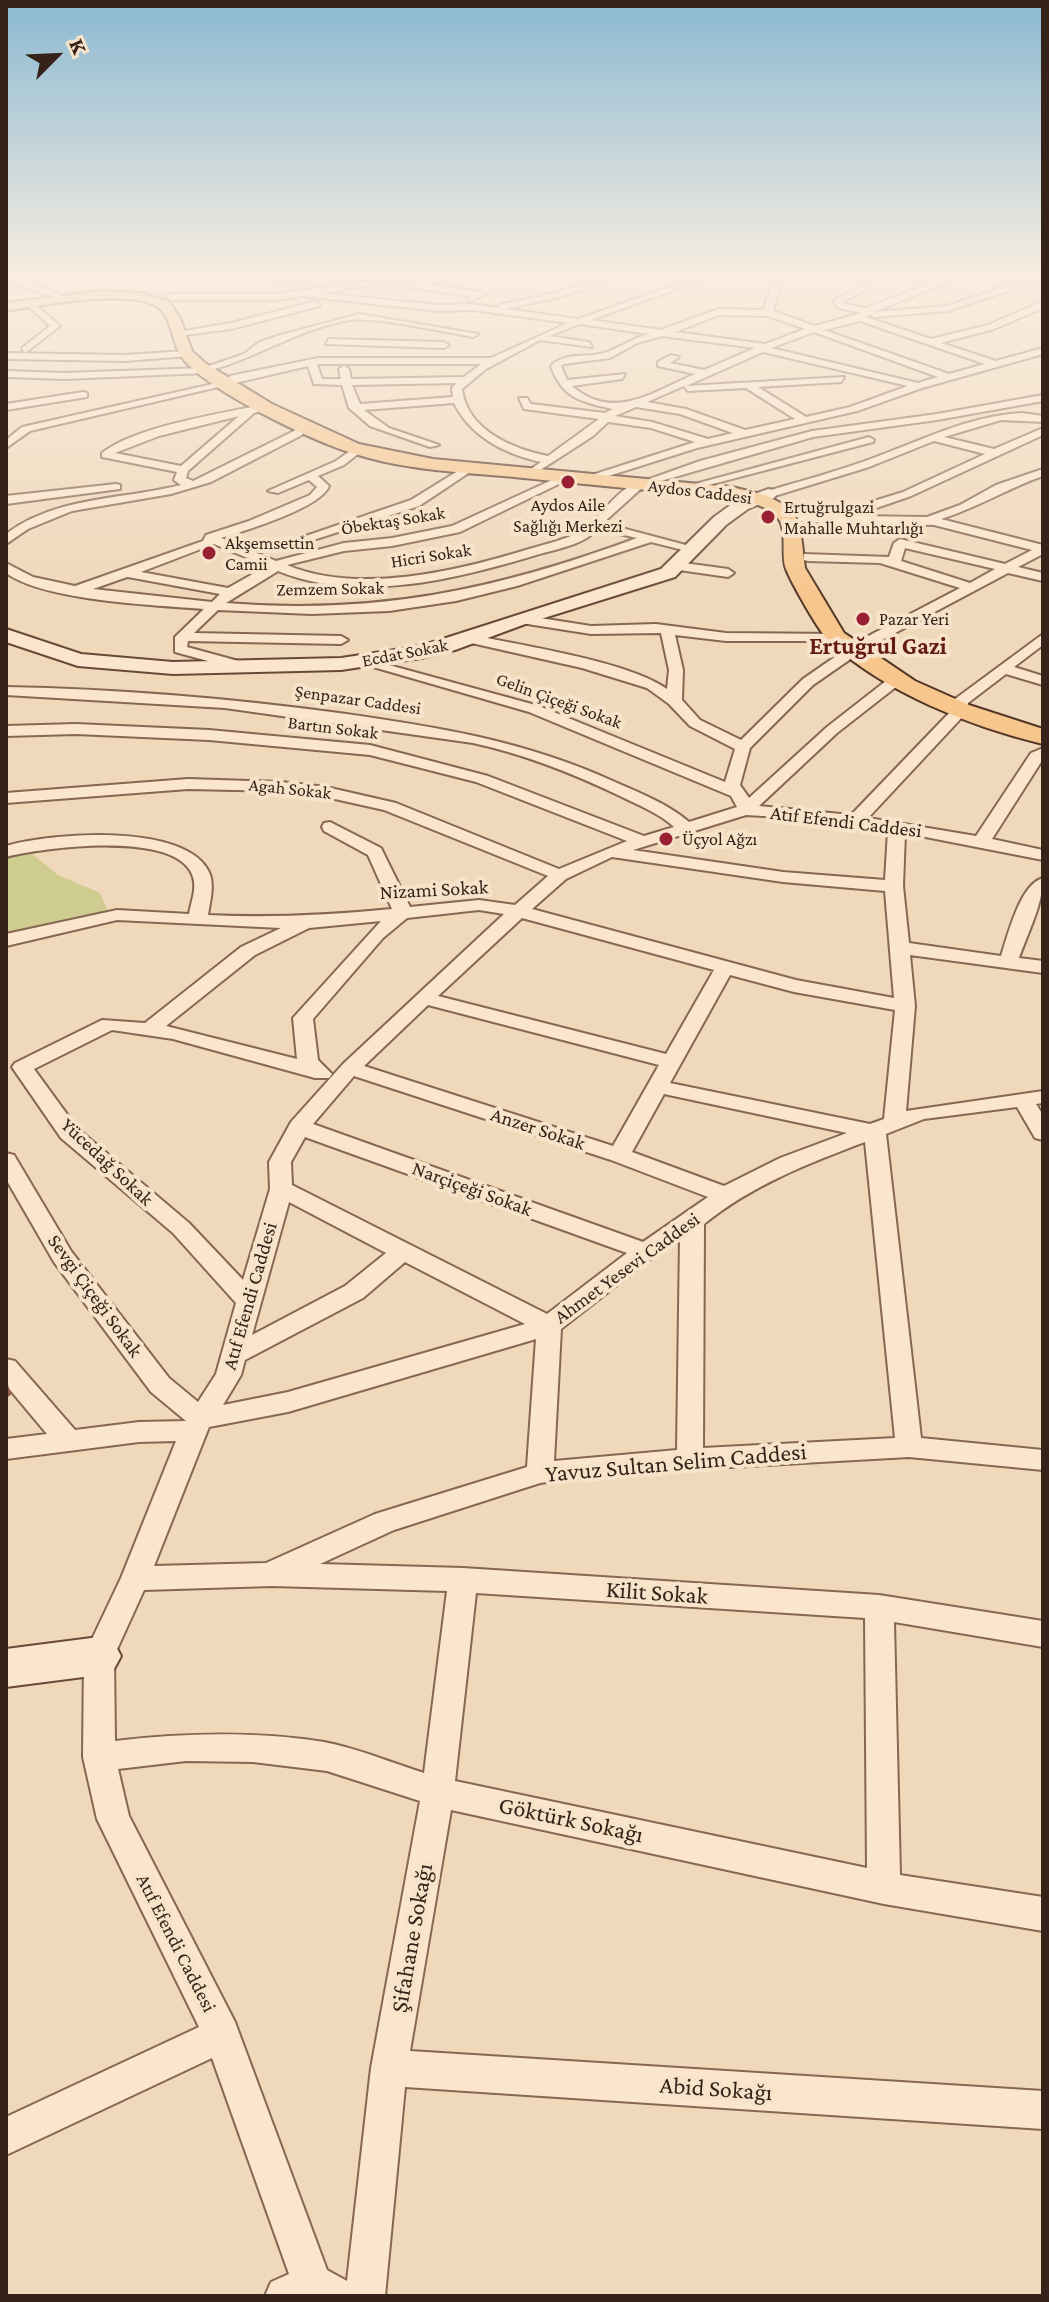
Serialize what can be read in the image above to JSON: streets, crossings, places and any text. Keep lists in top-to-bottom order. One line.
{"streets":{"main road":["Aydos Caddesi"],"street":["Öbektaş Sokak","Hicri Sokak","Zemzem Sokak","Ecdat Sokak","Şenpazar Caddesi","Gelin Çiçeği Sokak","Bartın Sokak","Agah Sokak","Atıf Efendi Caddesi","Nizami Sokak","Anzer Sokak","Yücedağ Sokak","Narçiçeği Sokak","Ahmet Yesevi Caddesi","Sevgi Çiçeği Sokak","Yavuz Sultan Selim Caddesi","Kilit Sokak","Göktürk Sokağı","Şifahane Sokağı","Abid Sokağı"]},"crossings":[["Aydos Caddesi","Öbektaş Sokak"],["Aydos Caddesi","Hicri Sokak"],["Aydos Caddesi","Ecdat Sokak"],["Öbektaş Sokak","Hicri Sokak"],["Öbektaş Sokak","Zemzem Sokak"],["Ecdat Sokak","Gelin Çiçeği Sokak"],["Şenpazar Caddesi","Atıf Efendi Caddesi"],["Gelin Çiçeği Sokak","Atıf Efendi Caddesi"],["Bartın Sokak","Atıf Efendi Caddesi"],["Agah Sokak","Atıf Efendi Caddesi"],["Atıf Efendi Caddesi","Nizami Sokak"],["Atıf Efendi Caddesi","Anzer Sokak"],["Atıf Efendi Caddesi","Yücedağ Sokak"],["Atıf Efendi Caddesi","Narçiçeği Sokak"],["Atıf Efendi Caddesi","Ahmet Yesevi Caddesi"],["Atıf Efendi Caddesi","Sevgi Çiçeği Sokak"],["Atıf Efendi Caddesi","Yavuz Sultan Selim Caddesi"],["Atıf Efendi Caddesi","Göktürk Sokağı"],["Anzer Sokak","Yücedağ Sokak"],["Anzer Sokak","Ahmet Yesevi Caddesi"],["Narçiçeği Sokak","Ahmet Yesevi Caddesi"],["Ahmet Yesevi Caddesi","Sevgi Çiçeği Sokak"],["Yavuz Sultan Selim Caddesi","Kilit Sokak"],["Kilit Sokak","Şifahane Sokağı"],["Göktürk Sokağı","Şifahane Sokağı"],["Şifahane Sokağı","Abid Sokağı"]],"districts":["Ertuğrul Gazi"],"places":["Aydos Aile Sağlığı Merkezi","Ertuğrulgazi Mahalle Muhtarlığı","Akşemsettin Camii","Pazar Yeri","Üçyol Ağzı"],"north":"top right"}
